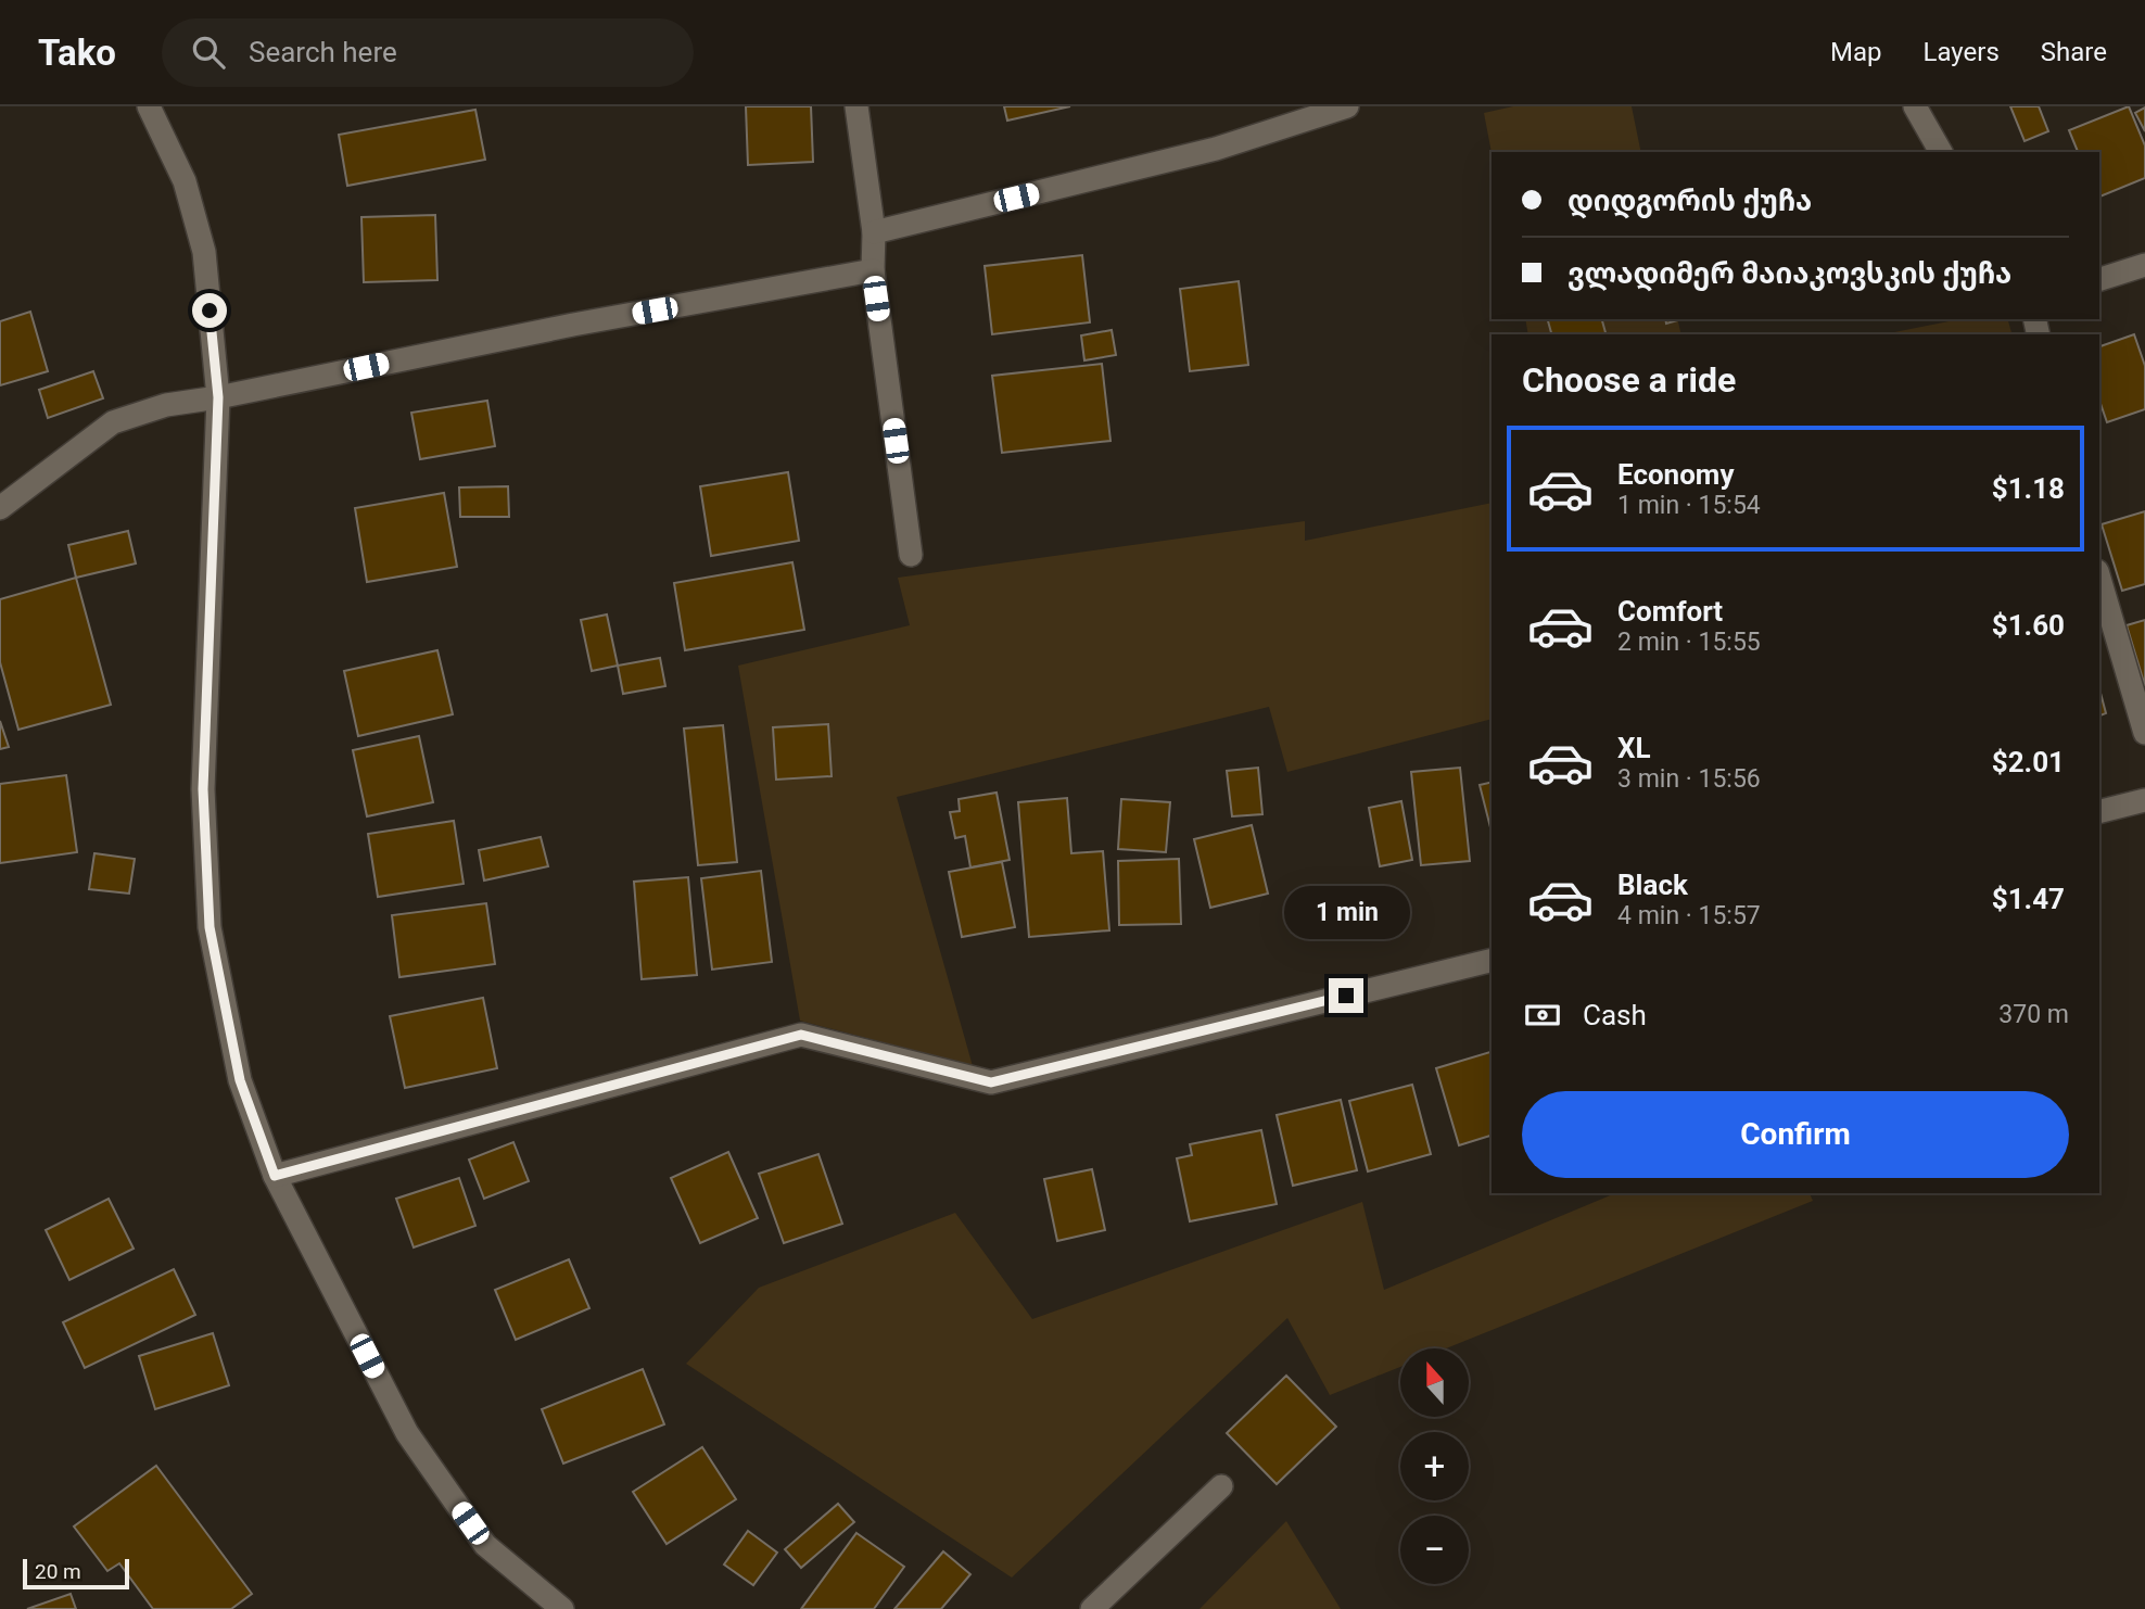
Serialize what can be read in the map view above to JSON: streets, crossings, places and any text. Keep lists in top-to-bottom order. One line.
{"scale_bar":"20 m","north":"top","page":{"header":"Tako","search":"Search here","nav":["Map","Layers","Share"],"banner":["დიდგორის ქუჩა","ვლადიმერ მაიაკოვსკის ქუჩა"],"heading":"Choose a ride","list":[{"name":"Economy","note":"1 min · 15:54","value":"$1.18"},{"name":"Comfort","note":"2 min · 15:55","value":"$1.60"},{"name":"XL","note":"3 min · 15:56","value":"$2.01"},{"name":"Black","note":"4 min · 15:57","value":"$1.47"}],"bubble":"1 min","pay":["Cash","370 m"],"buttons":"Confirm","map_buttons":["+","−"],"scale":"20 m"}}
